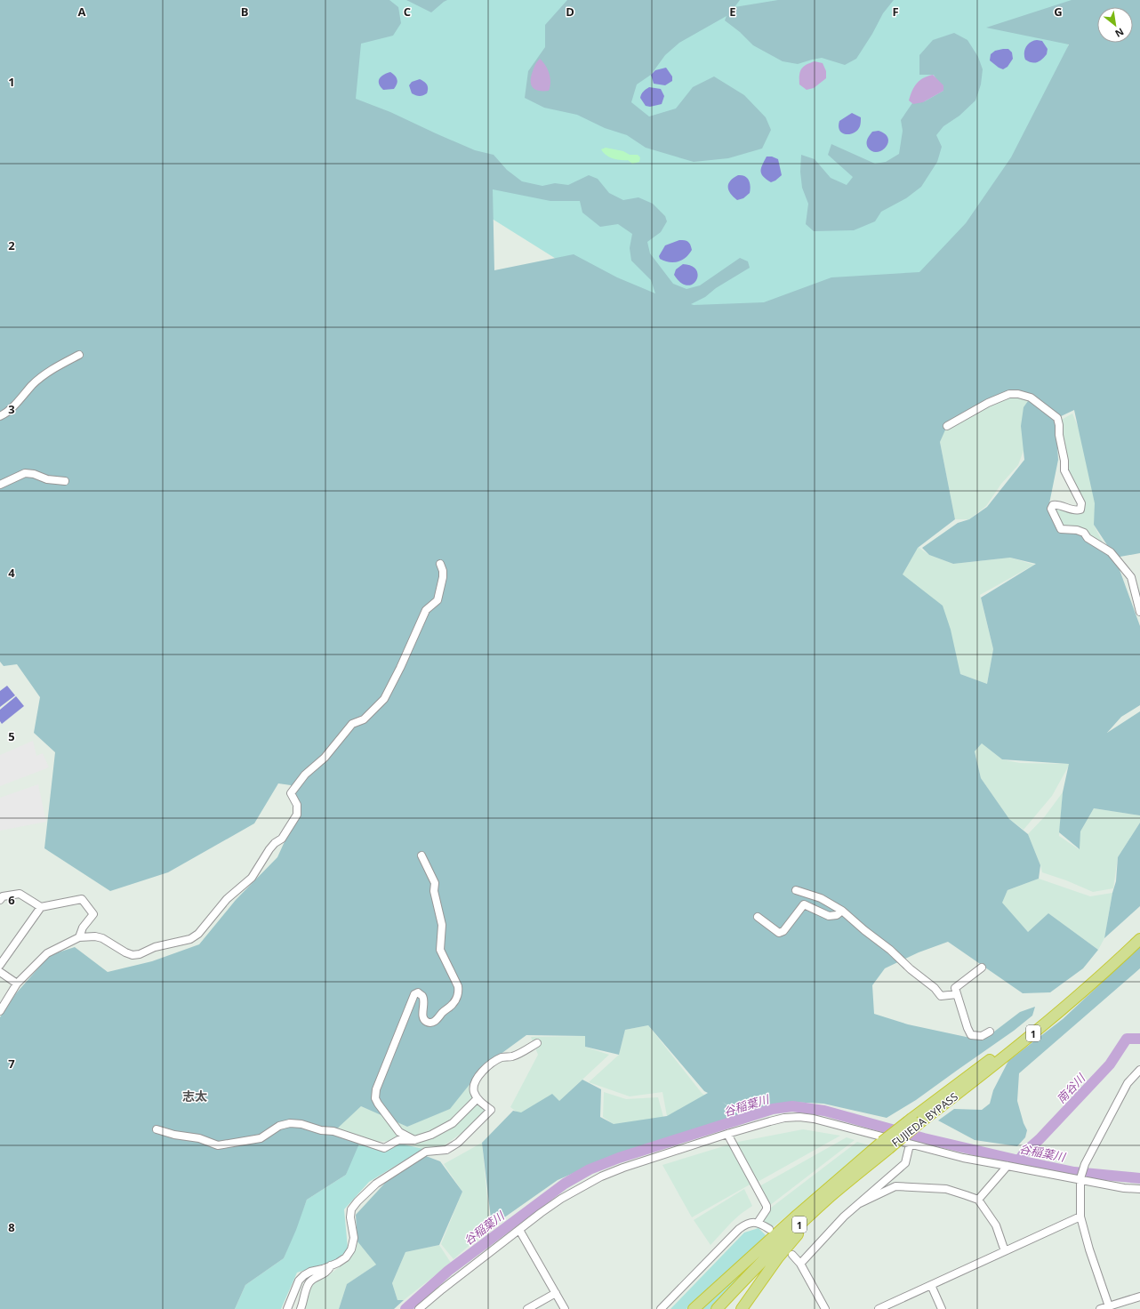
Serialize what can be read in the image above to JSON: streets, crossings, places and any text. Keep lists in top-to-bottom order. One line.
{"streets":{"highway":["1","FUJIEDA BYPASS"]},"crossings":[["1","FUJIEDA BYPASS"]],"districts":["志太"],"water":["南谷川","谷稲葉川"],"north":"bottom right","grid":{"columns":["A","B","C","D","E","F","G"],"rows":["1","2","3","4","5","6","7","8"]}}
